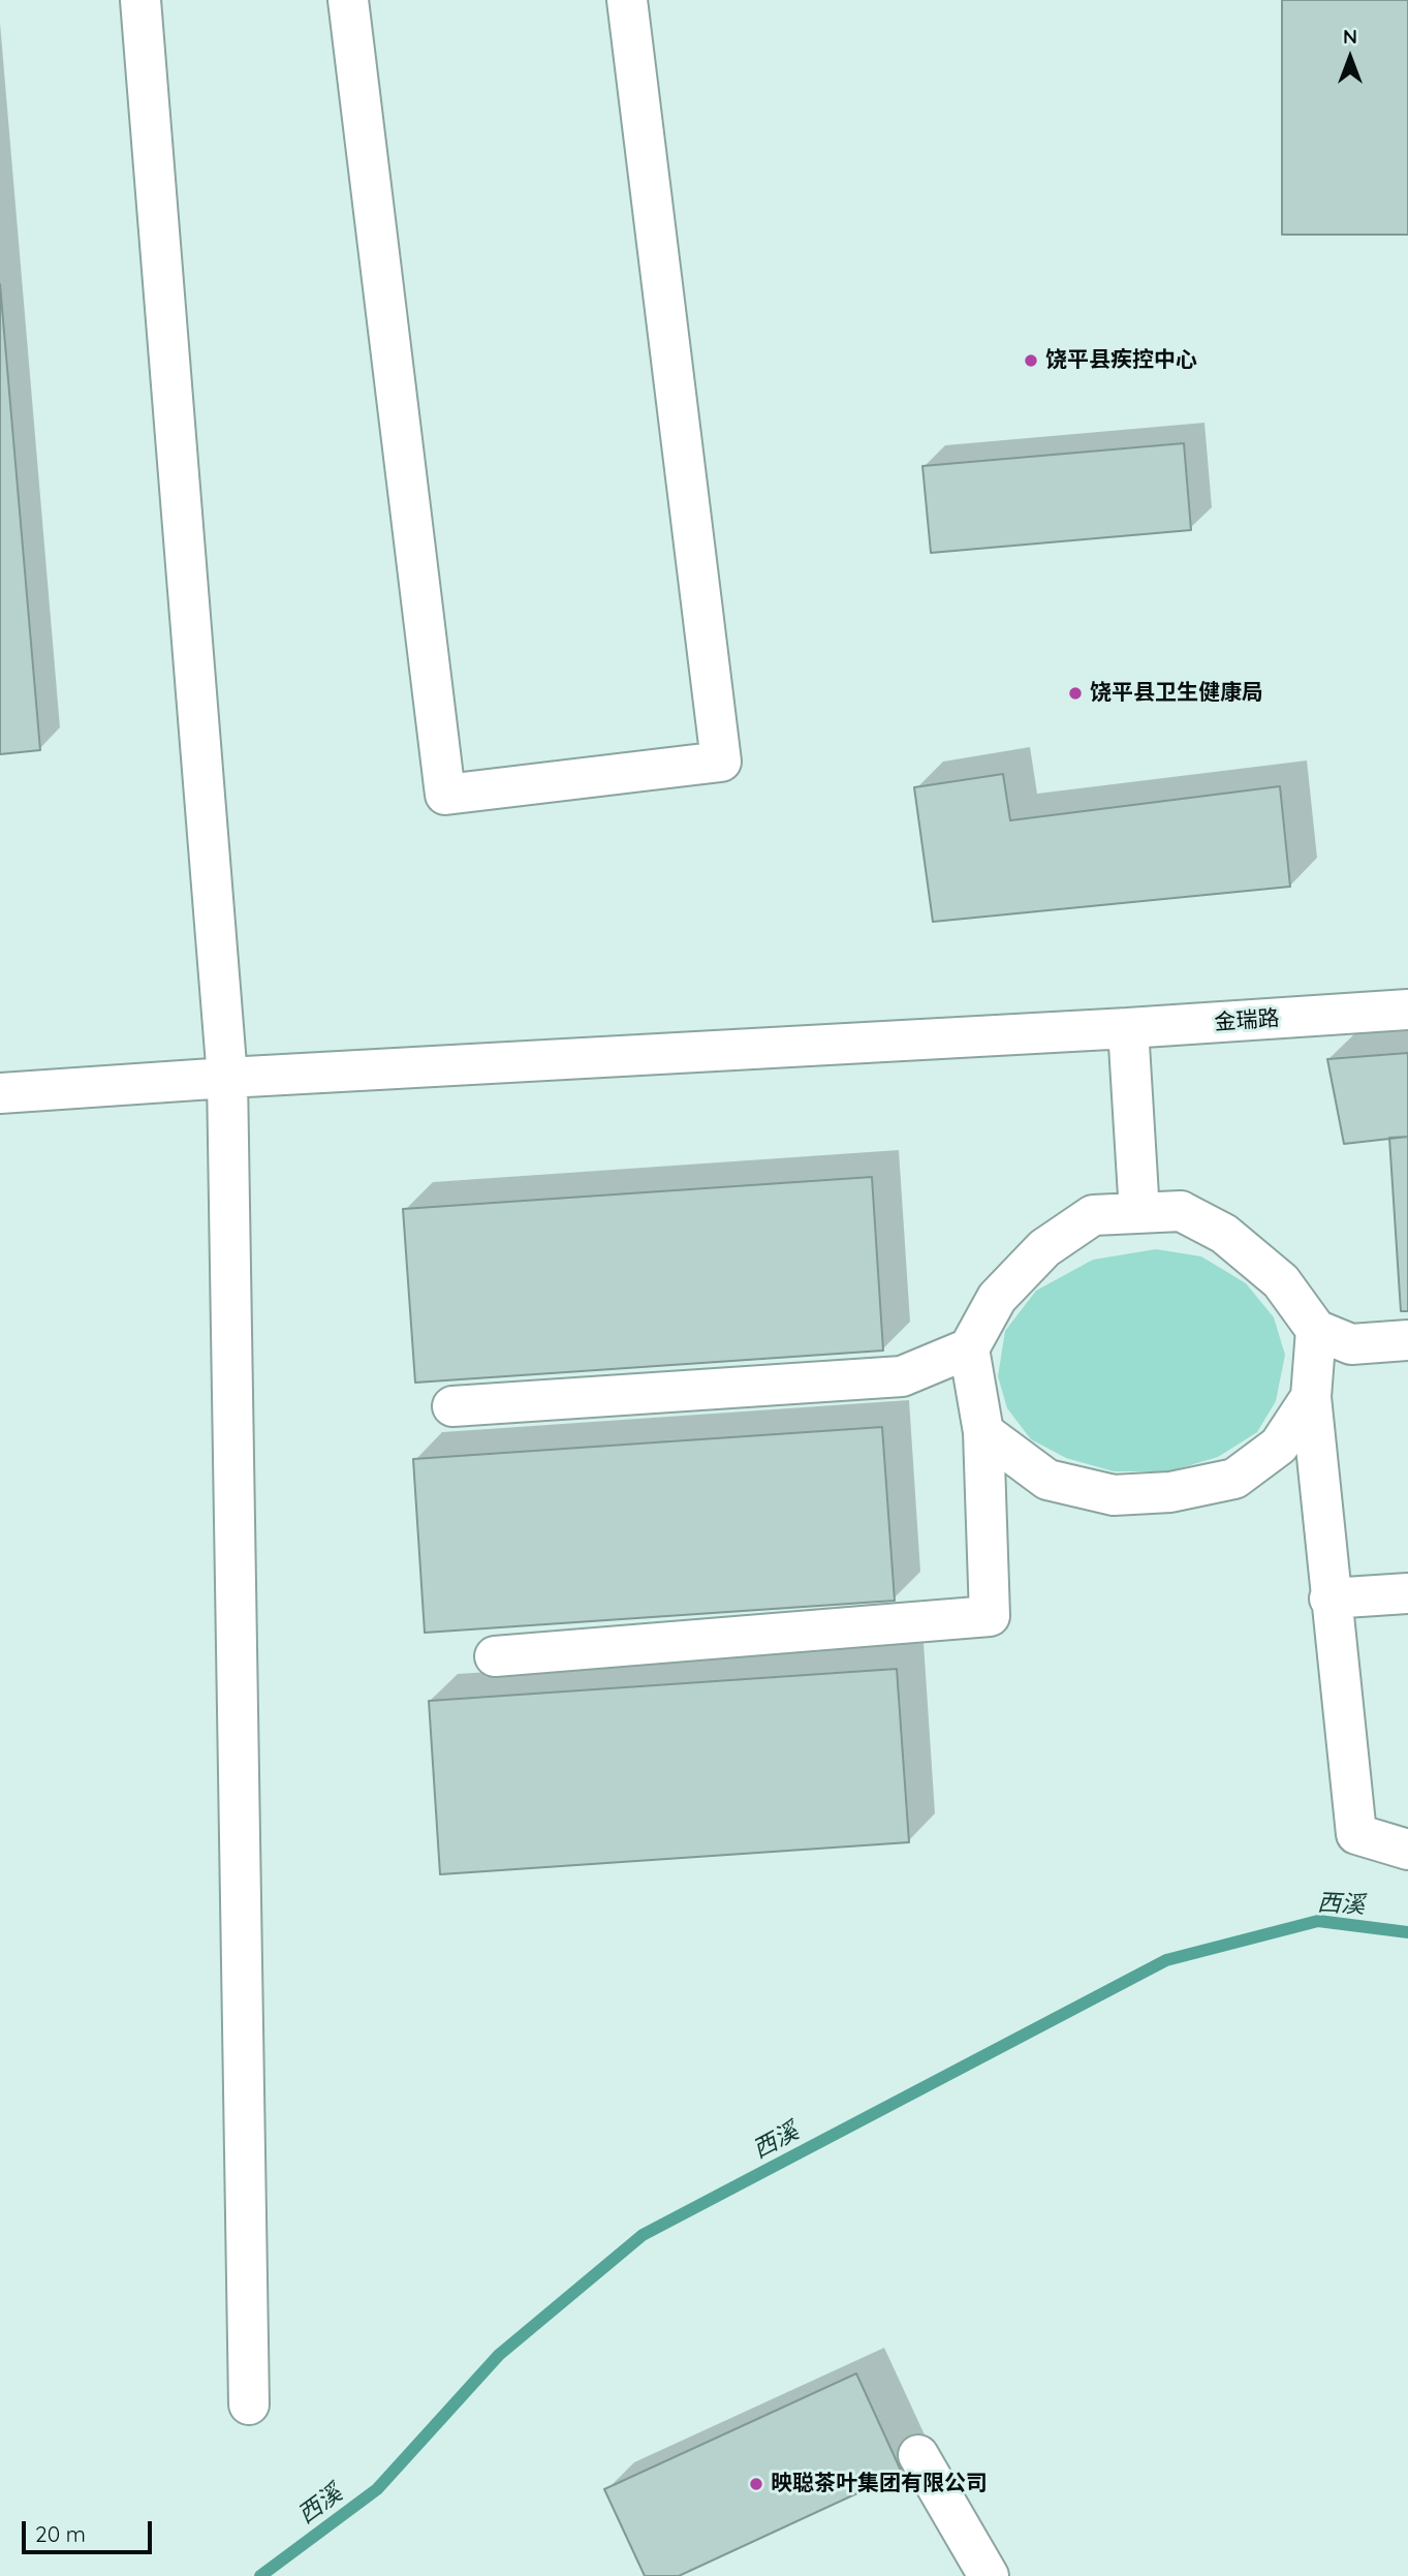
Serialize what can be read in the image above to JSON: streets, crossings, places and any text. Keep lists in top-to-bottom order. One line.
{"streets":{"street":["金瑞路"]},"water":["西溪"],"places":["饶平县疾控中心","饶平县卫生健康局","映聪茶叶集团有限公司"],"scale_bar":"20 m","north":"top"}
